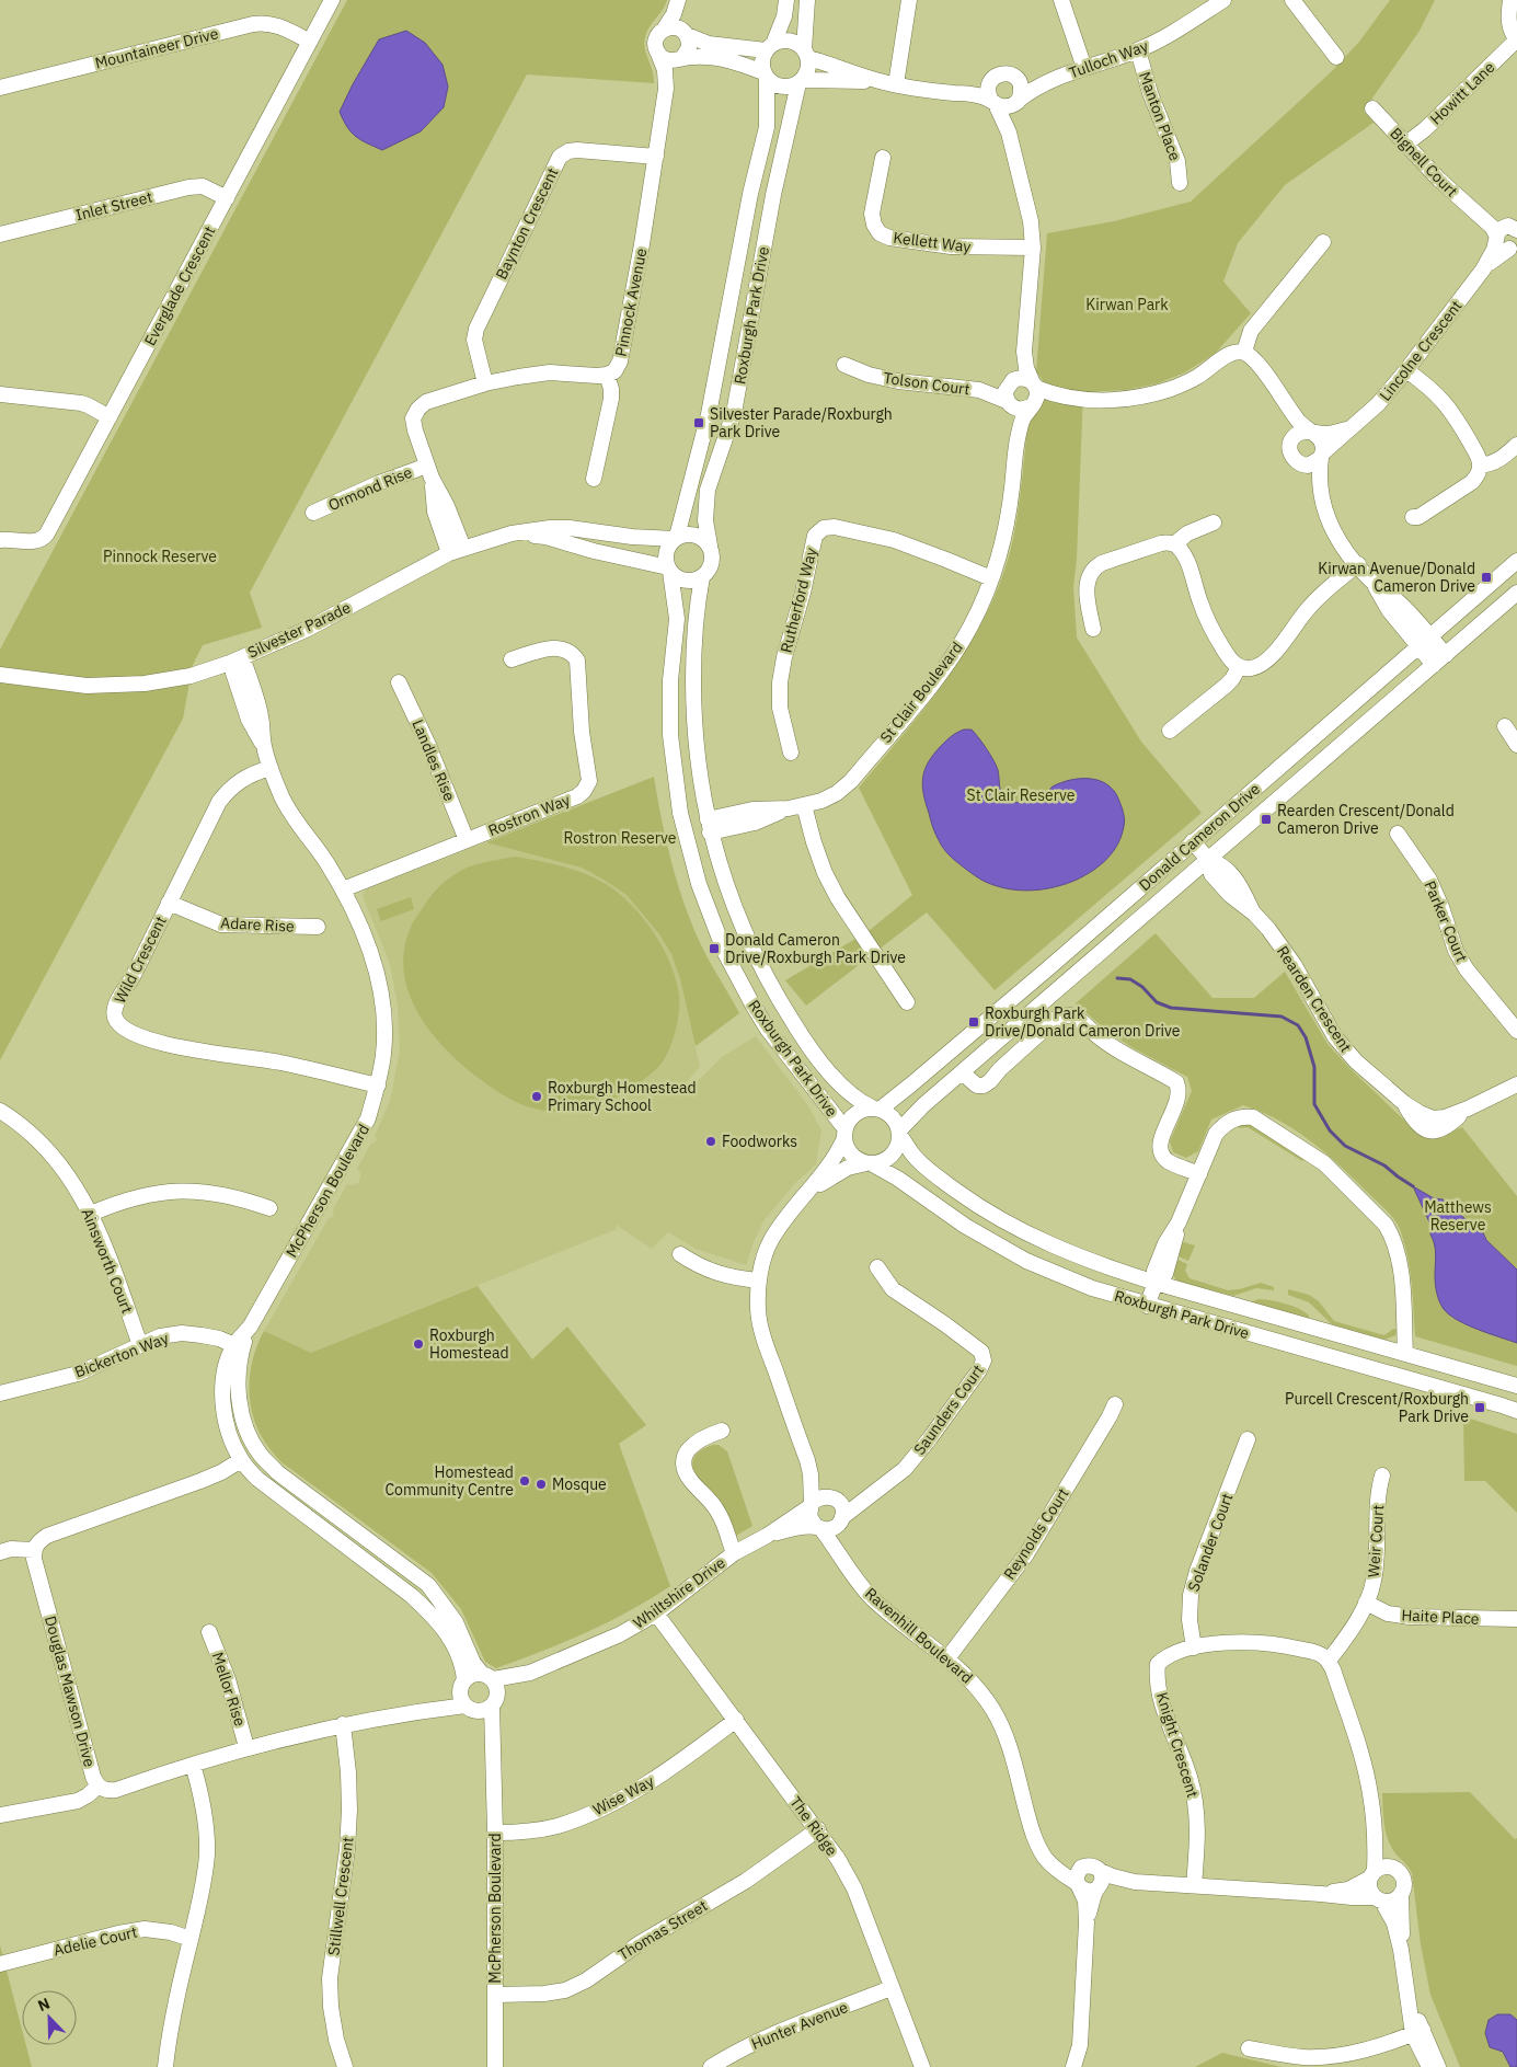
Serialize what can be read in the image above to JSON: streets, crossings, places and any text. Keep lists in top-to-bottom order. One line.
{"streets":{"street":["Mountaineer Drive","Tulloch Way","Howitt Lane","Manton Place","Bignell Court","Inlet Street","Baynton Crescent","Kellett Way","Everglade Crescent","Pinnock Avenue","Roxburgh Park Drive","Lincolne Crescent","Tolson Court","Ormond Rise","Rutherford Way","Silvester Parade","St Clair Boulevard","Landles Rise","Rostron Way","Donald Cameron Drive","Parker Court","Adare Rise","Wild Crescent","Rearden Crescent","McPherson Boulevard","Ainsworth Court","Bickerton Way","Saunders Court","Reynolds Court","Weir Court","Solander Court","Whiltshire Drive","Haite Place","Ravenhill Boulevard","Mellor Rise","Douglas Mawson Drive","Knight Crescent","Wise Way","The Ridge","Stillwell Crescent","Thomas Street","Adelie Court","Hunter Avenue"]},"crossings":[["Mountaineer Drive","Everglade Crescent"],["Tulloch Way","Manton Place"],["Howitt Lane","Bignell Court"],["Bignell Court","Lincolne Crescent"],["Inlet Street","Everglade Crescent"],["Baynton Crescent","Pinnock Avenue"],["Pinnock Avenue","Ormond Rise"],["Pinnock Avenue","Silvester Parade"],["Roxburgh Park Drive","Silvester Parade"],["Roxburgh Park Drive","St Clair Boulevard"],["Roxburgh Park Drive","Donald Cameron Drive"],["Tolson Court","St Clair Boulevard"],["Rutherford Way","St Clair Boulevard"],["Silvester Parade","McPherson Boulevard"],["Landles Rise","Rostron Way"],["Rostron Way","McPherson Boulevard"],["Donald Cameron Drive","Rearden Crescent"],["Adare Rise","Wild Crescent"],["Wild Crescent","McPherson Boulevard"],["McPherson Boulevard","Bickerton Way"],["McPherson Boulevard","Whiltshire Drive"],["McPherson Boulevard","Douglas Mawson Drive"],["McPherson Boulevard","Wise Way"],["McPherson Boulevard","Thomas Street"],["Ainsworth Court","Bickerton Way"],["Saunders Court","Whiltshire Drive"],["Saunders Court","Ravenhill Boulevard"],["Reynolds Court","Ravenhill Boulevard"],["Weir Court","Haite Place"],["Weir Court","Knight Crescent"],["Solander Court","Knight Crescent"],["Whiltshire Drive","Ravenhill Boulevard"],["Whiltshire Drive","The Ridge"],["Mellor Rise","Douglas Mawson Drive"],["Douglas Mawson Drive","Stillwell Crescent"],["Wise Way","The Ridge"],["The Ridge","Thomas Street"],["The Ridge","Hunter Avenue"]],"parks":["Kirwan Park","Pinnock Reserve","St Clair Reserve","Rostron Reserve","Matthews Reserve"],"places":{"transit":["Silvester Parade/Roxburgh Park Drive","Kirwan Avenue/Donald Cameron Drive","Rearden Crescent/Donald Cameron Drive","Donald Cameron Drive/Roxburgh Park Drive","Roxburgh Park Drive/Donald Cameron Drive","Purcell Crescent/Roxburgh Park Drive"],"other":["Roxburgh Homestead Primary School","Foodworks","Roxburgh Homestead","Homestead Community Centre","Mosque"]},"north":"top left"}
